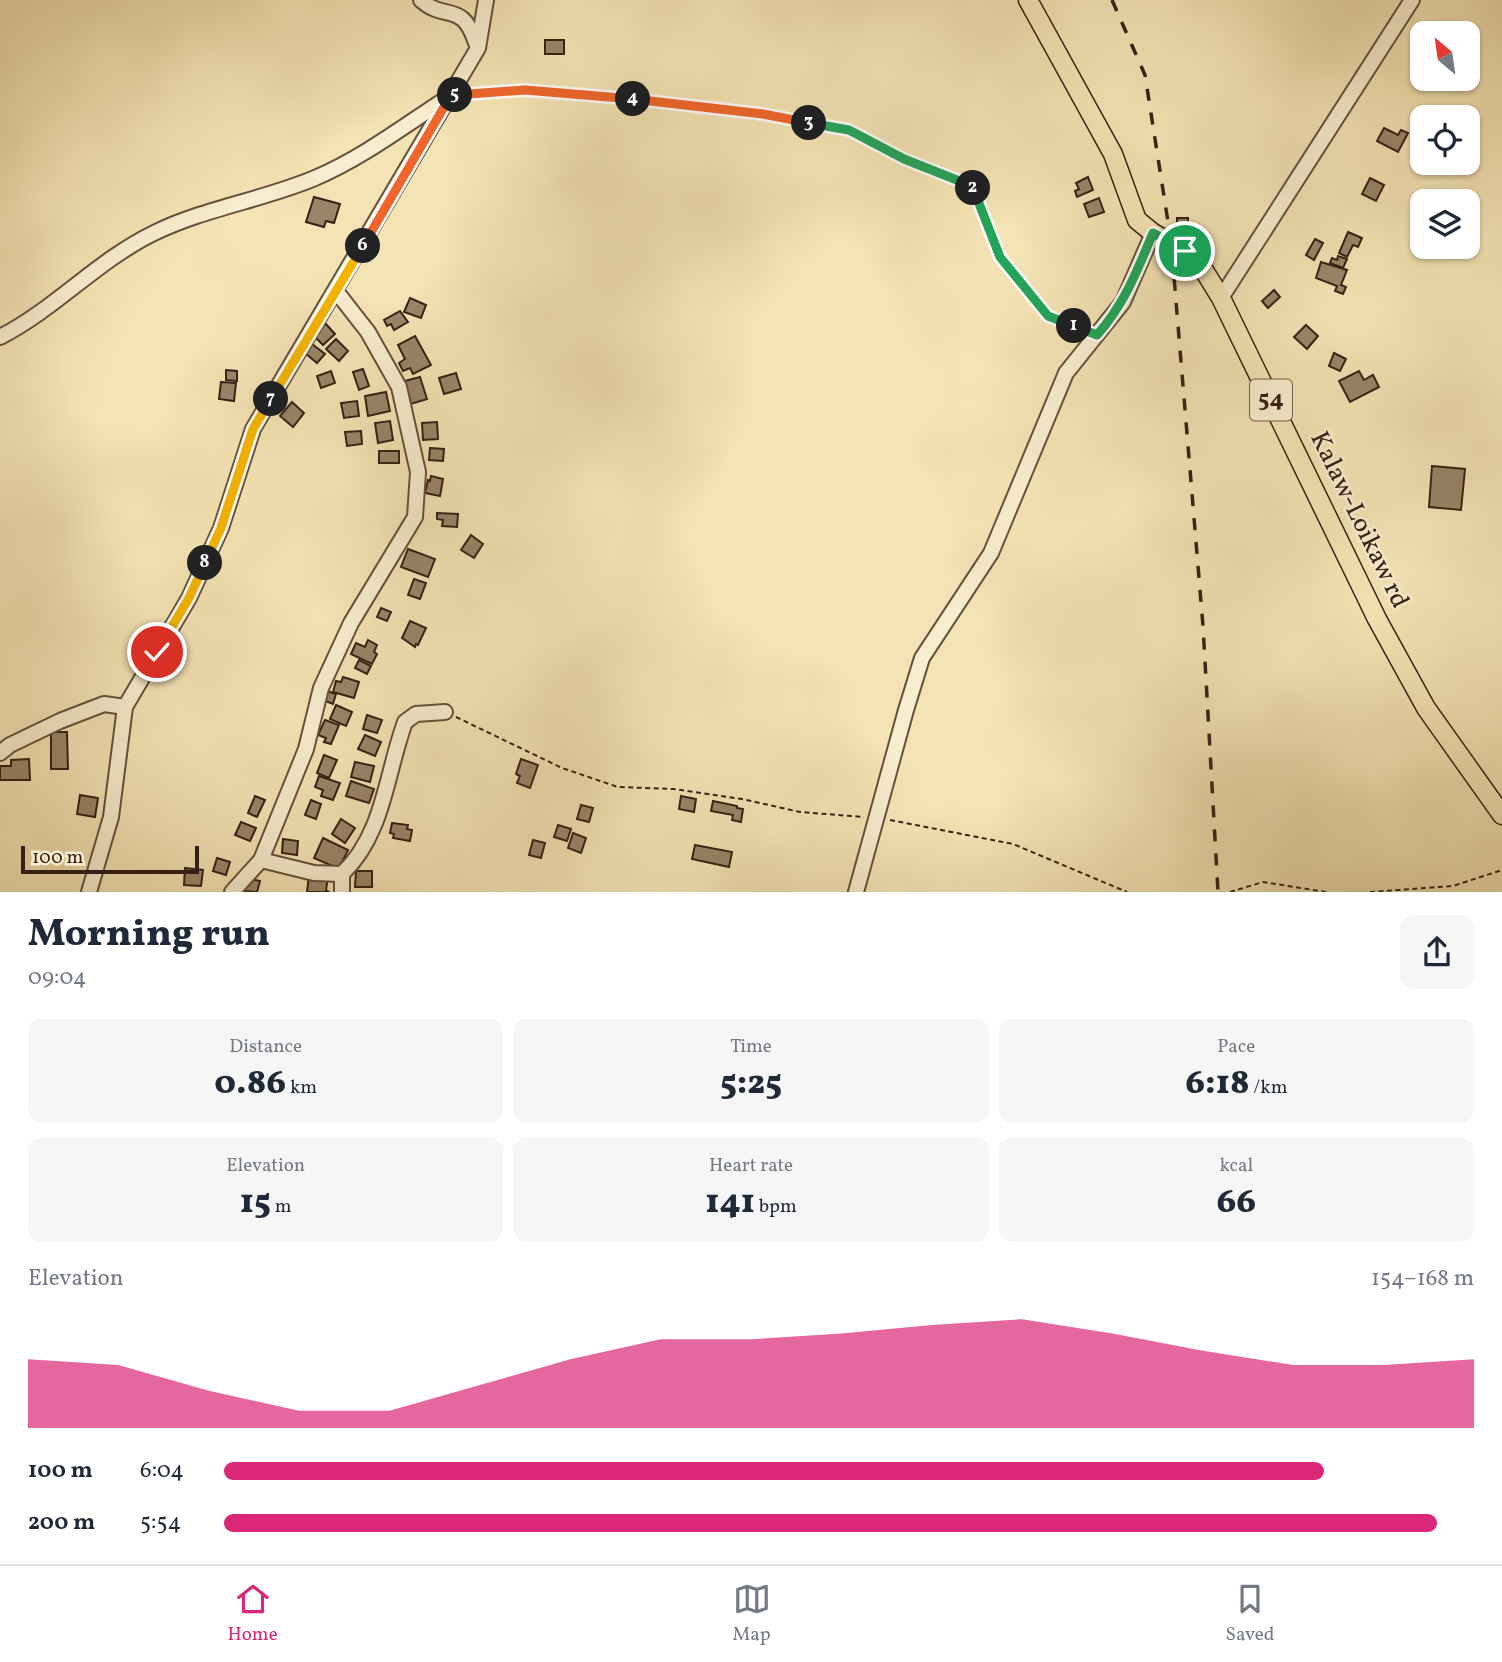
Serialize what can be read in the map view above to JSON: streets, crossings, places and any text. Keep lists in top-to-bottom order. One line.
{"streets":{"main road":["54","Kalaw-Loikaw rd"]},"scale_bar":"100 m","north":"top left","page":{"pins":["5","4","3","2","6","1","7","8"],"scale":"100 m","heading":["Morning run","09:04"],"stats":[["Distance","0.86 km"],["Time","5:25"],["Pace","6:18 /km"],["Elevation","15 m"],["Heart rate","141 bpm"],["kcal","66"]],"chart":["Elevation","154–168 m"],"list":[{"name":"100 m","note":"6:04"},{"name":"200 m","note":"5:54"}],"tabs":["Home","Map","Saved"]}}
